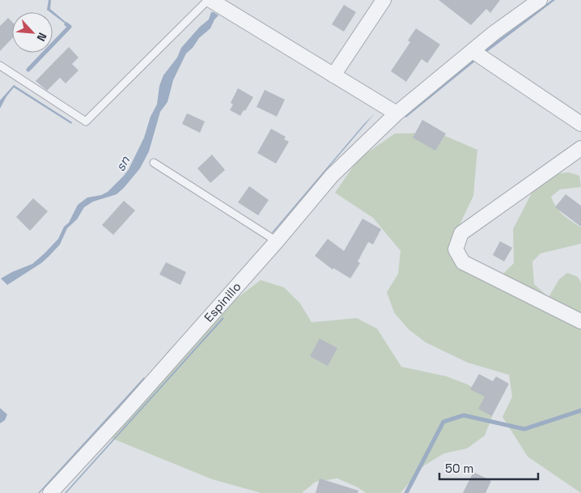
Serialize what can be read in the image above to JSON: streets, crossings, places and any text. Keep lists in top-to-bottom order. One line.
{"streets":{"street":["Espinillo"]},"water":["sn"],"scale_bar":"50 m","north":"bottom right"}
